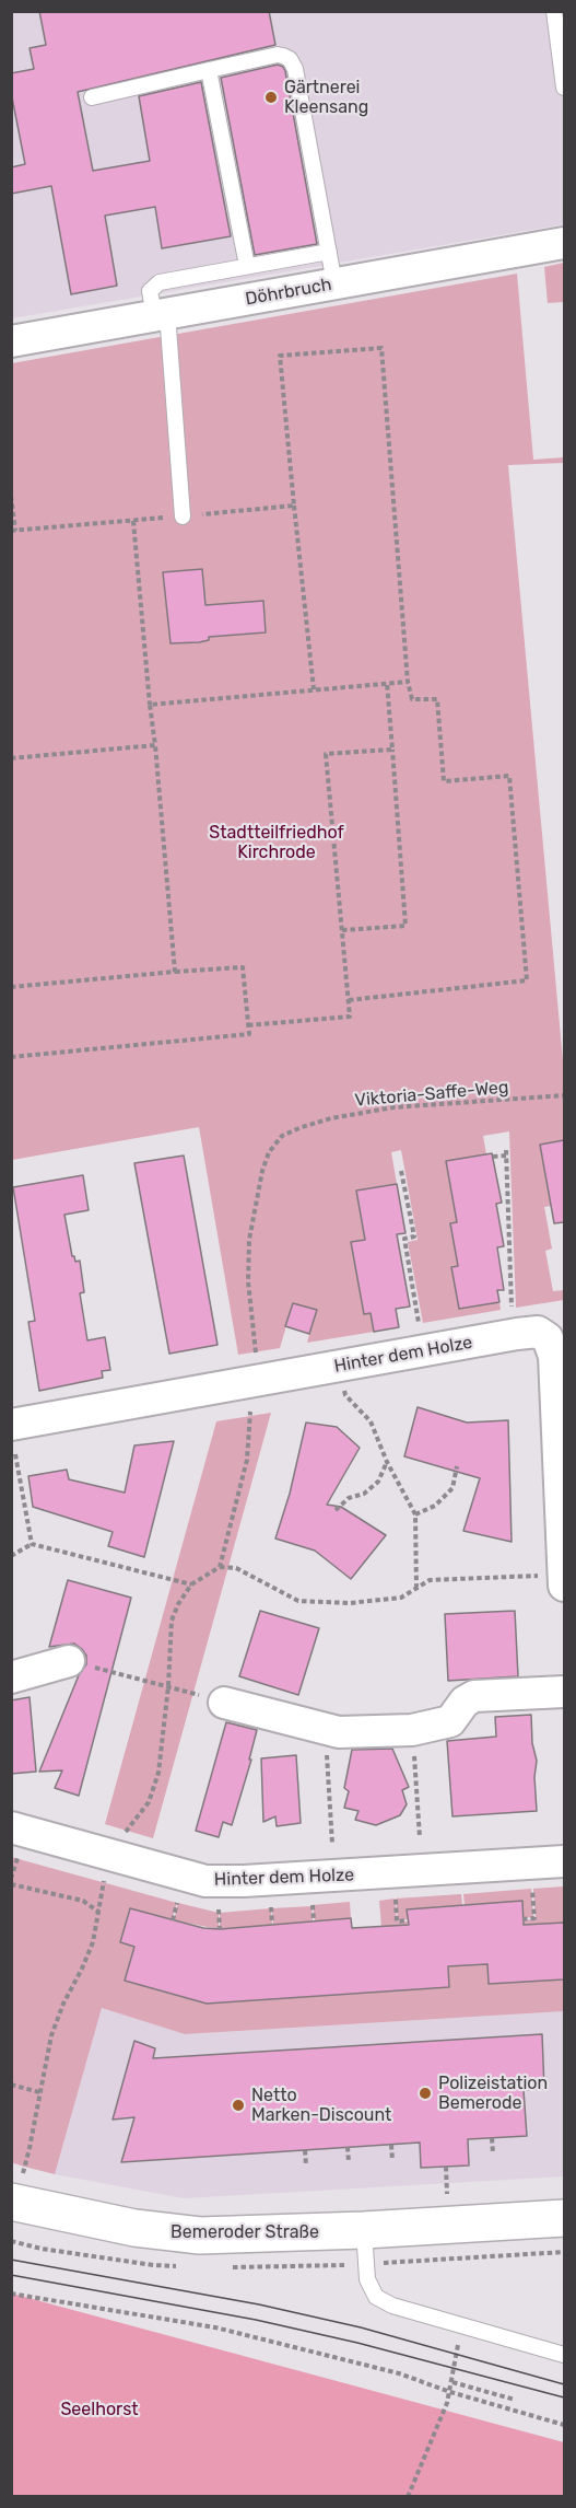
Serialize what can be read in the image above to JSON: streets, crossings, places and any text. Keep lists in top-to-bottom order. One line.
{"streets":{"main road":["Bemeroder Straße"],"street":["Döhrbruch","Hinter dem Holze"],"path":["Viktoria-Saffe-Weg"]},"crossings":[["Viktoria-Saffe-Weg","Hinter dem Holze"]],"parks":["Stadtteilfriedhof Kirchrode","Seelhorst"],"places":["Gärtnerei Kleensang","Polizeistation Bemerode","Netto Marken-Discount"]}
